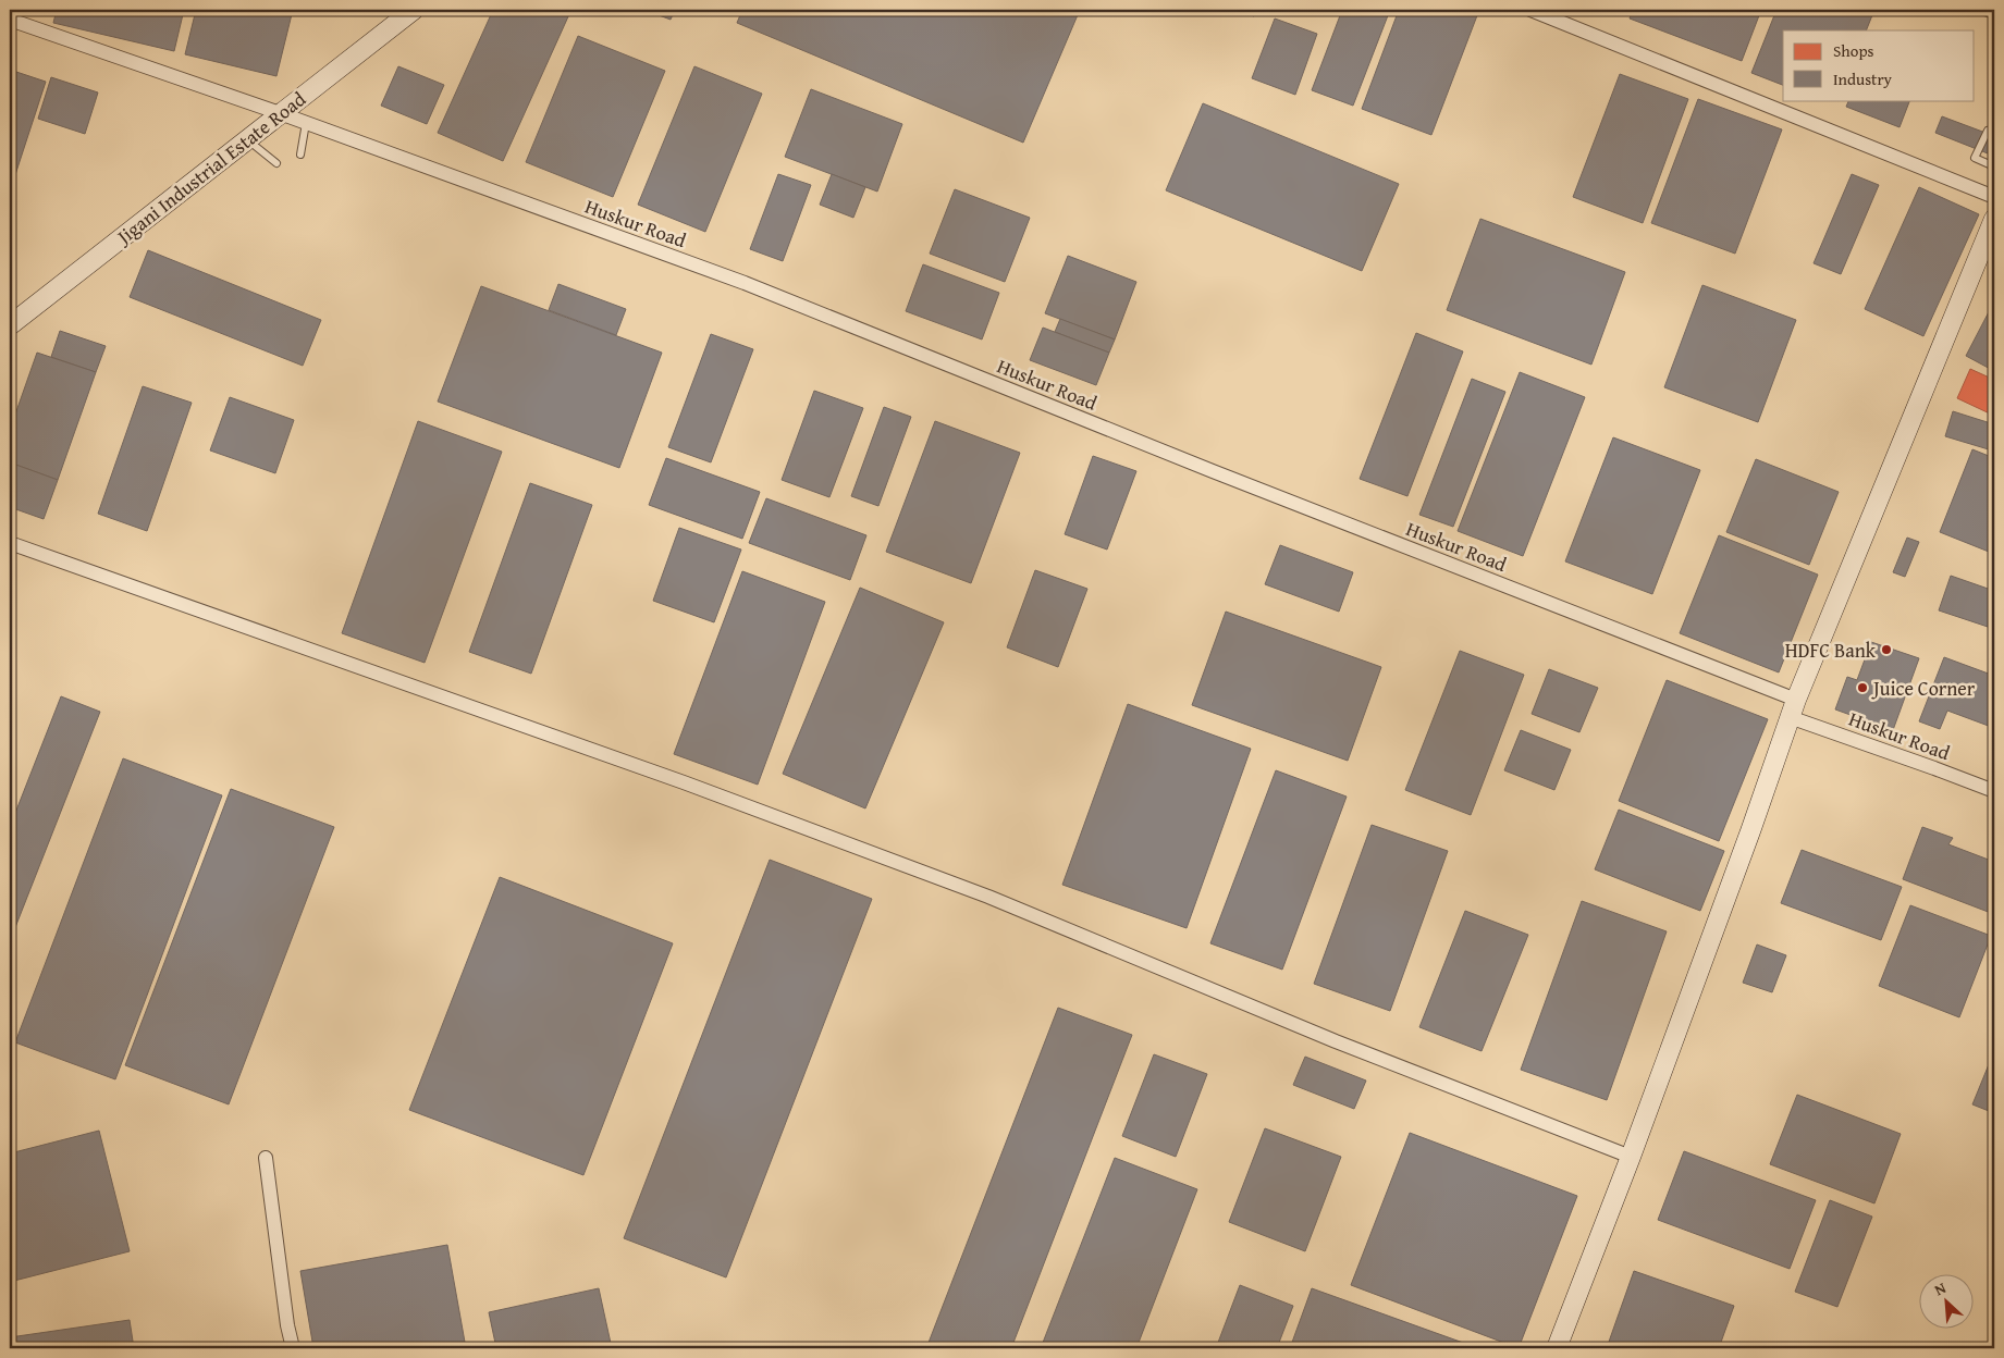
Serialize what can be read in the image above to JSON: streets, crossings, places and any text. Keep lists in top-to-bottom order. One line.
{"streets":{"street":["Jigani Industrial Estate Road","Huskur Road"]},"crossings":[["Jigani Industrial Estate Road","Huskur Road"]],"places":["HDFC Bank","Juice Corner"],"legend":["Shops","Industry"],"north":"top left"}
